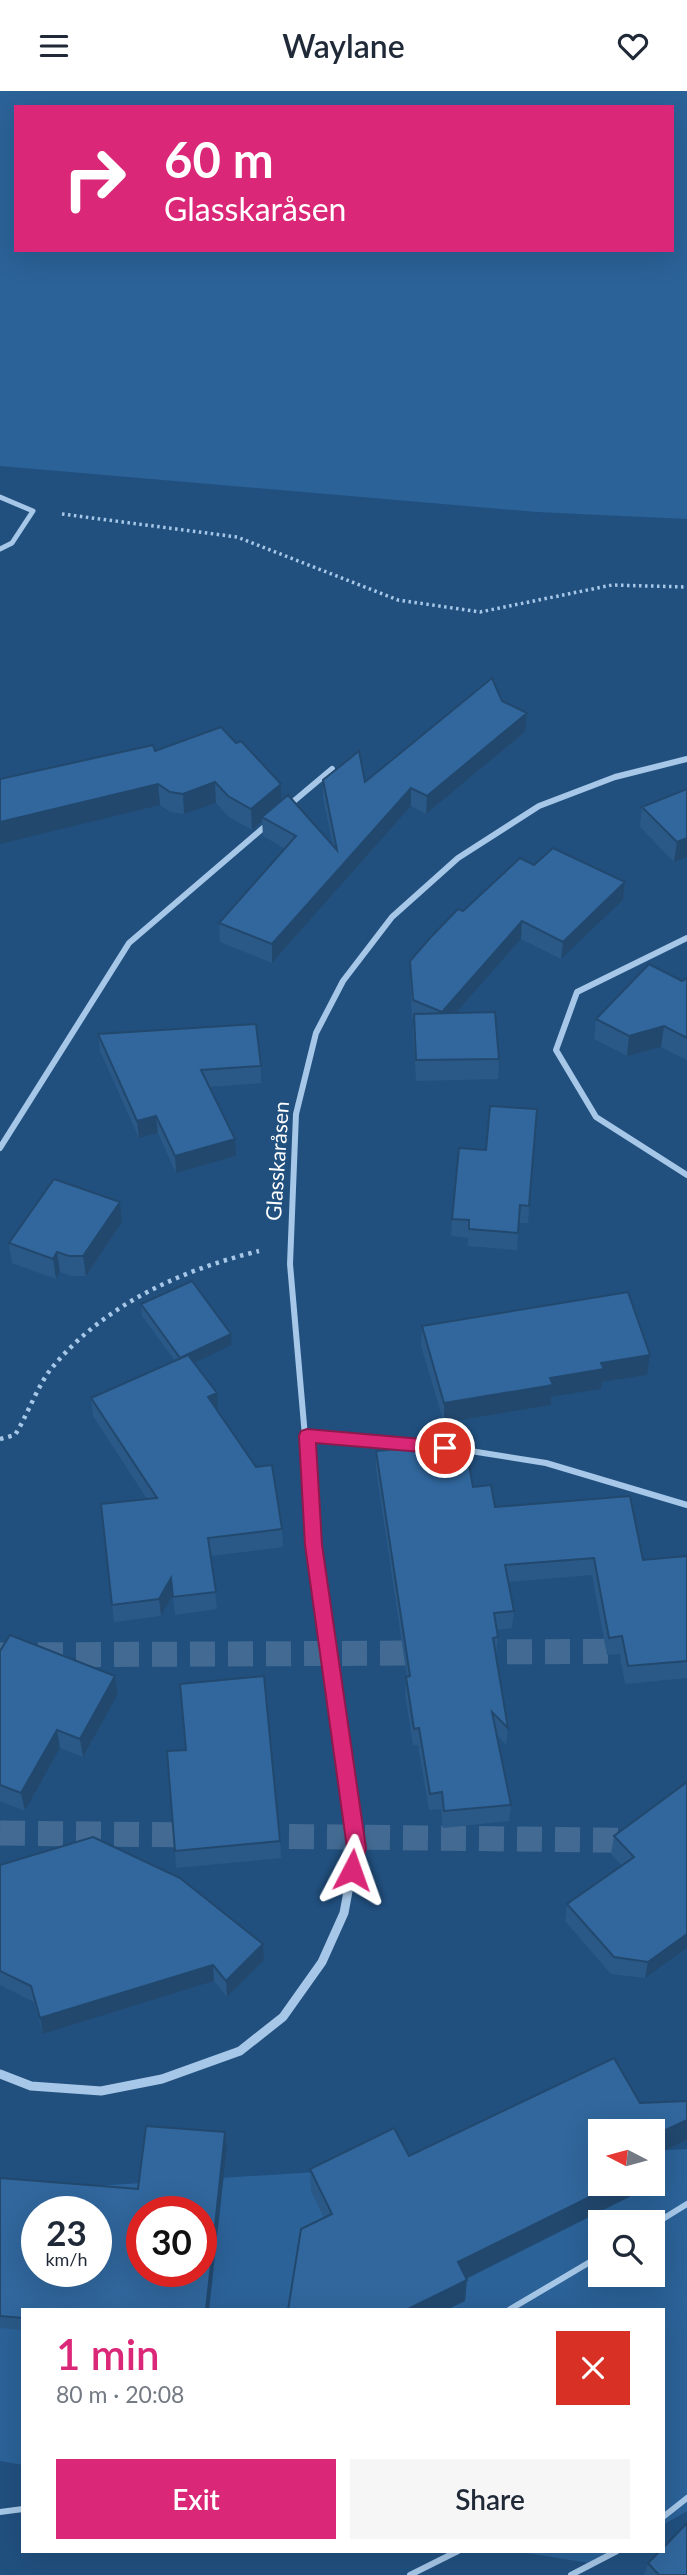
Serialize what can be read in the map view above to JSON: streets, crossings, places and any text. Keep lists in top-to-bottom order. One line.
{"streets":{"street":["Glasskaråsen"]},"north":"left","page":{"header":"Waylane","turn":["60 m","Glasskaråsen"],"speed":"23 km/h","limit":"30","heading":["1 min","80 m · 20:08"],"buttons":["Exit","Share"]}}
